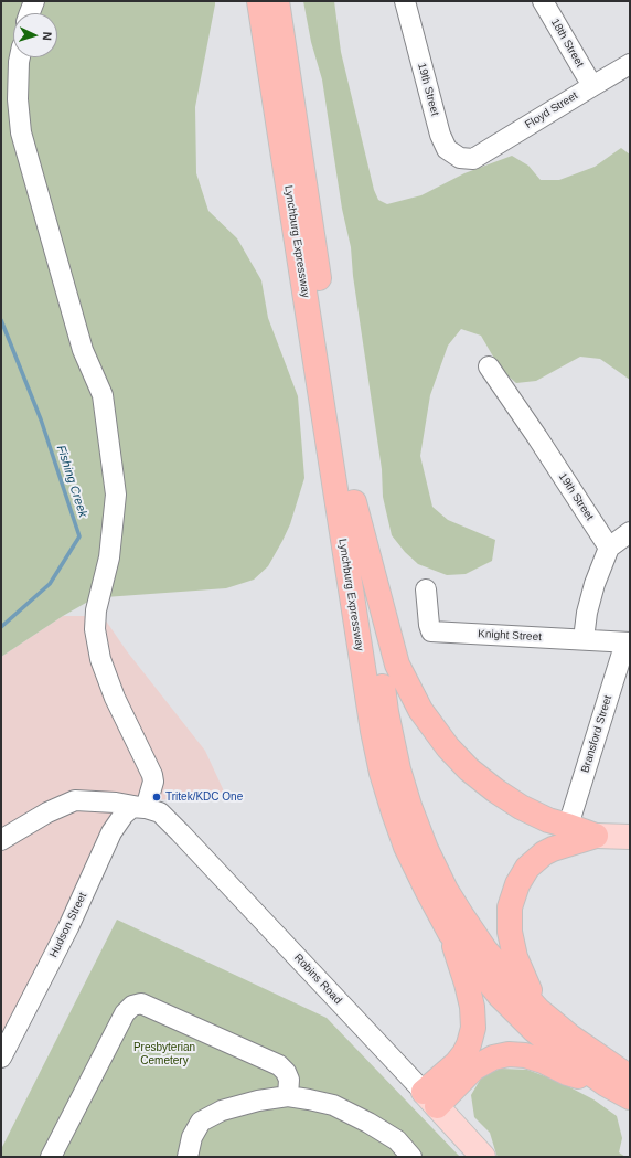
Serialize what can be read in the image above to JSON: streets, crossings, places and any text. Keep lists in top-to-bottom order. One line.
{"streets":{"highway":["Lynchburg Expressway"],"main road":["Robins Road"],"street":["18th Street","19th Street","Floyd Street","Knight Street","Bransford Street","Hudson Street"]},"crossings":[["18th Street","Floyd Street"],["19th Street","Floyd Street"],["Knight Street","Bransford Street"],["Hudson Street","Robins Road"]],"water":["Fishing Creek"],"parks":["Presbyterian Cemetery"],"places":["Tritek/KDC One"],"north":"right"}
